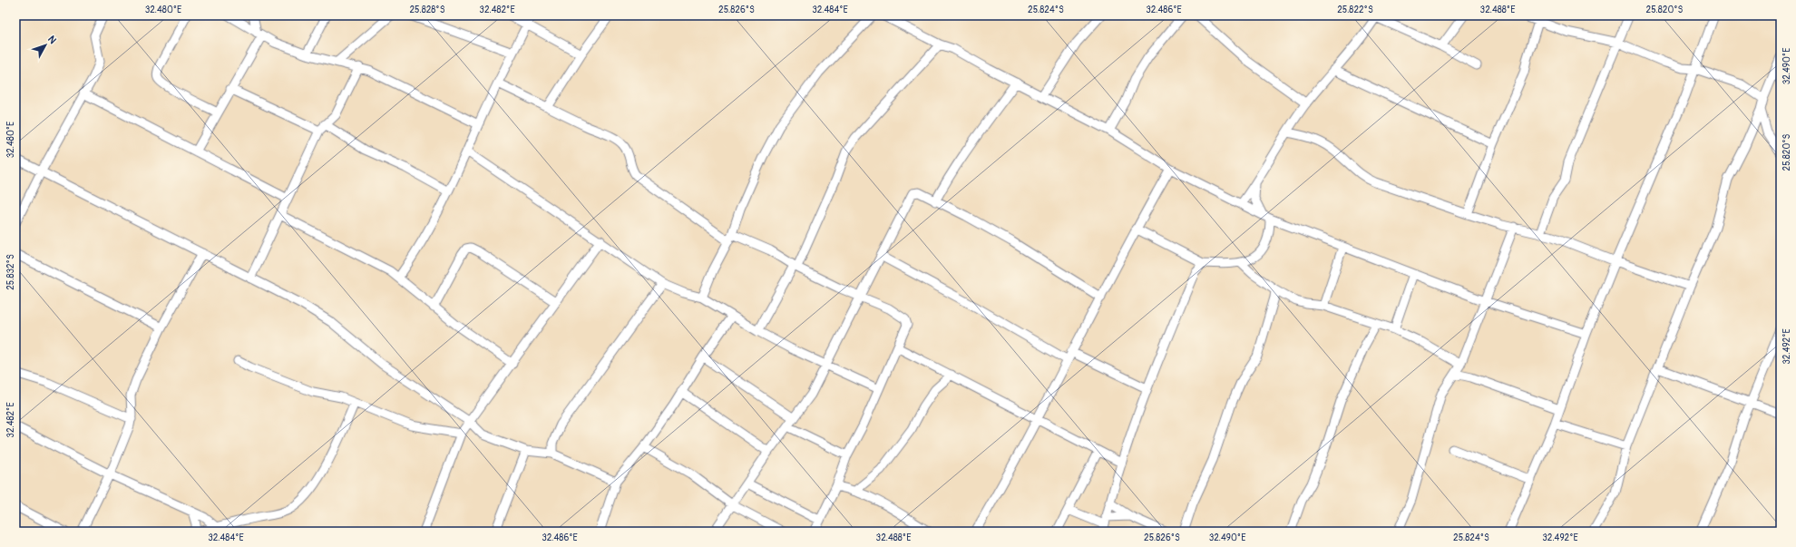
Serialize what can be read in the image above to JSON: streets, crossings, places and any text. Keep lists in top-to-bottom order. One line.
{"north":"top right","coordinates":["32.480°E","25.828°S","32.482°E","25.826°S","32.484°E","25.824°S","32.486°E","25.822°S","32.488°E","25.820°S","32.490°E","25.832°S","32.492°E"]}
